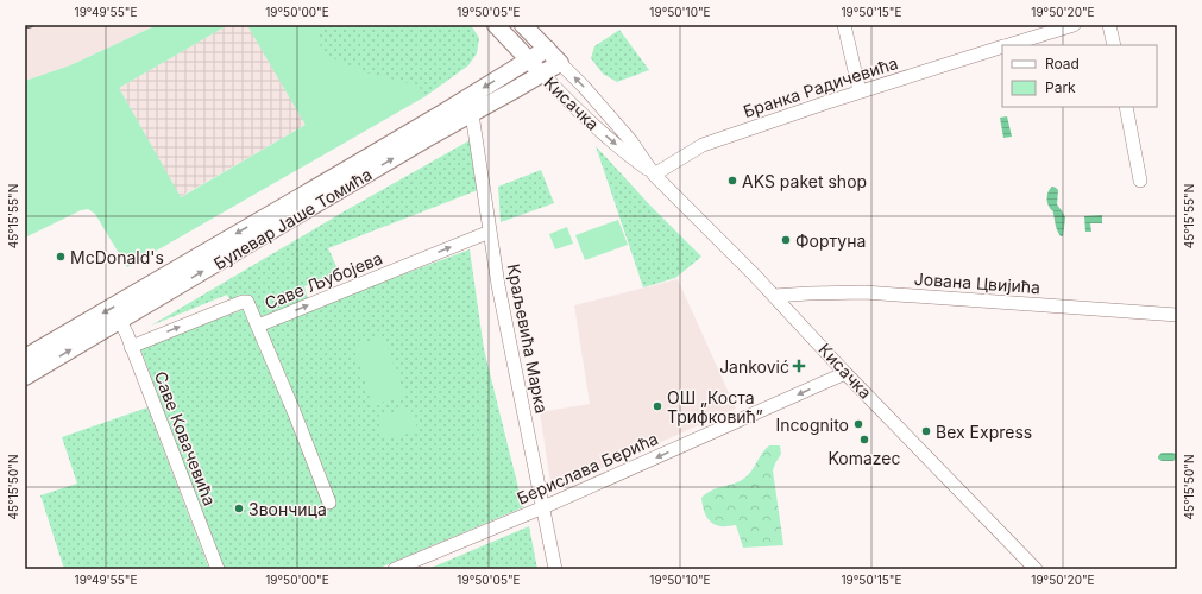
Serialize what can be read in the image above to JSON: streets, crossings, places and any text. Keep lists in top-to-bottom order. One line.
{"streets":{"main road":["Кисачка","Булевар Јаше Томића"],"street":["Бранка Радичевића","Саве Љубојева","Јована Цвијића","Краљевића Марка","Саве Ковачевића","Берислава Берића"]},"crossings":[["Бранка Радичевића","Кисачка"],["Кисачка","Булевар Јаше Томића"],["Кисачка","Јована Цвијића"],["Кисачка","Берислава Берића"],["Булевар Јаше Томића","Краљевића Марка"],["Булевар Јаше Томића","Саве Ковачевића"],["Саве Љубојева","Краљевића Марка"],["Саве Љубојева","Саве Ковачевића"],["Краљевића Марка","Берислава Берића"]],"one_way":["Саве Љубојева","Берислава Берића"],"places":{"other":["AKS paket shop","Фортуна","McDonald's","ОШ „Коста Трифковић”","Incognito","Bex Express","Komazec","Звончица"],"health":["Janković"]},"legend":["Road","Park"],"coordinates":["19°49'55\"E","19°50'00\"E","19°50'05\"E","19°50'10\"E","19°50'15\"E","19°50'20\"E","45°15'55\"N","45°15'50\"N"]}
